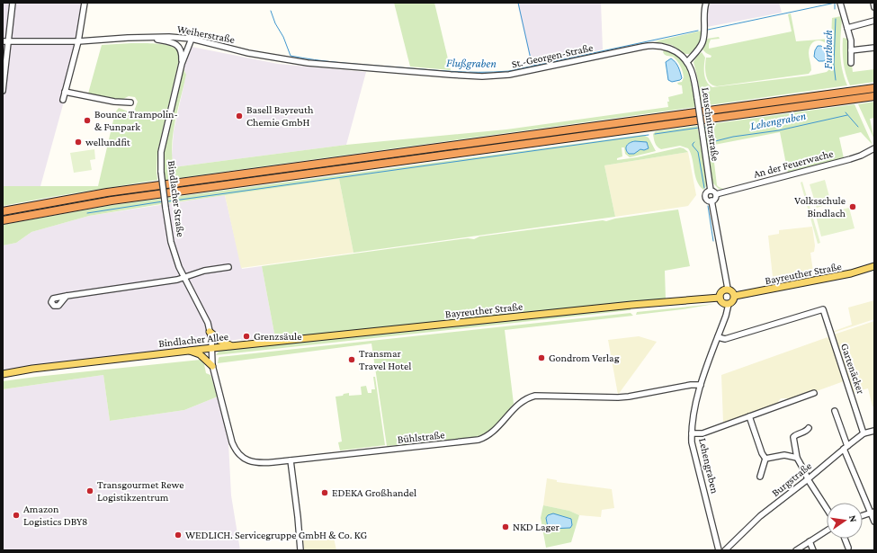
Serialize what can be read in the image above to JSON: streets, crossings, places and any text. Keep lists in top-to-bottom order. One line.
{"streets":{"main road":["Bayreuther Straße","Bindlacher Allee"],"street":["Weiherstraße","St.-Georgen-Straße","Leuschnitzstraße","An der Feuerwache","Bindlacher Straße","Gartenäcker","Bühlstraße","Lehengraben","Burgstraße"]},"crossings":[["Weiherstraße","St.-Georgen-Straße"],["Weiherstraße","Bindlacher Straße"],["St.-Georgen-Straße","Leuschnitzstraße"],["Leuschnitzstraße","An der Feuerwache"],["Leuschnitzstraße","Bayreuther Straße"],["Leuschnitzstraße","Lehengraben"],["Bindlacher Straße","Bindlacher Allee"],["Bindlacher Straße","Bühlstraße"],["Bayreuther Straße","Bindlacher Allee"],["Bayreuther Straße","Lehengraben"],["Bindlacher Allee","Bühlstraße"],["Gartenäcker","Lehengraben"],["Gartenäcker","Burgstraße"],["Bühlstraße","Lehengraben"]],"water":["Furtbach","Flußgraben","Lehengraben"],"places":["Basell Bayreuth Chemie GmbH","Bounce Trampolin- & Funpark","wellundfit","Volksschule Bindlach","Grenzsäule","Gondrom Verlag","Transmar Travel Hotel","Transgourmet Rewe Logistikzentrum","EDEKA Großhandel","Amazon Logistics DBY8","NKD Lager","WEDLICH. Servicegruppe GmbH & Co. KG"],"north":"right"}
